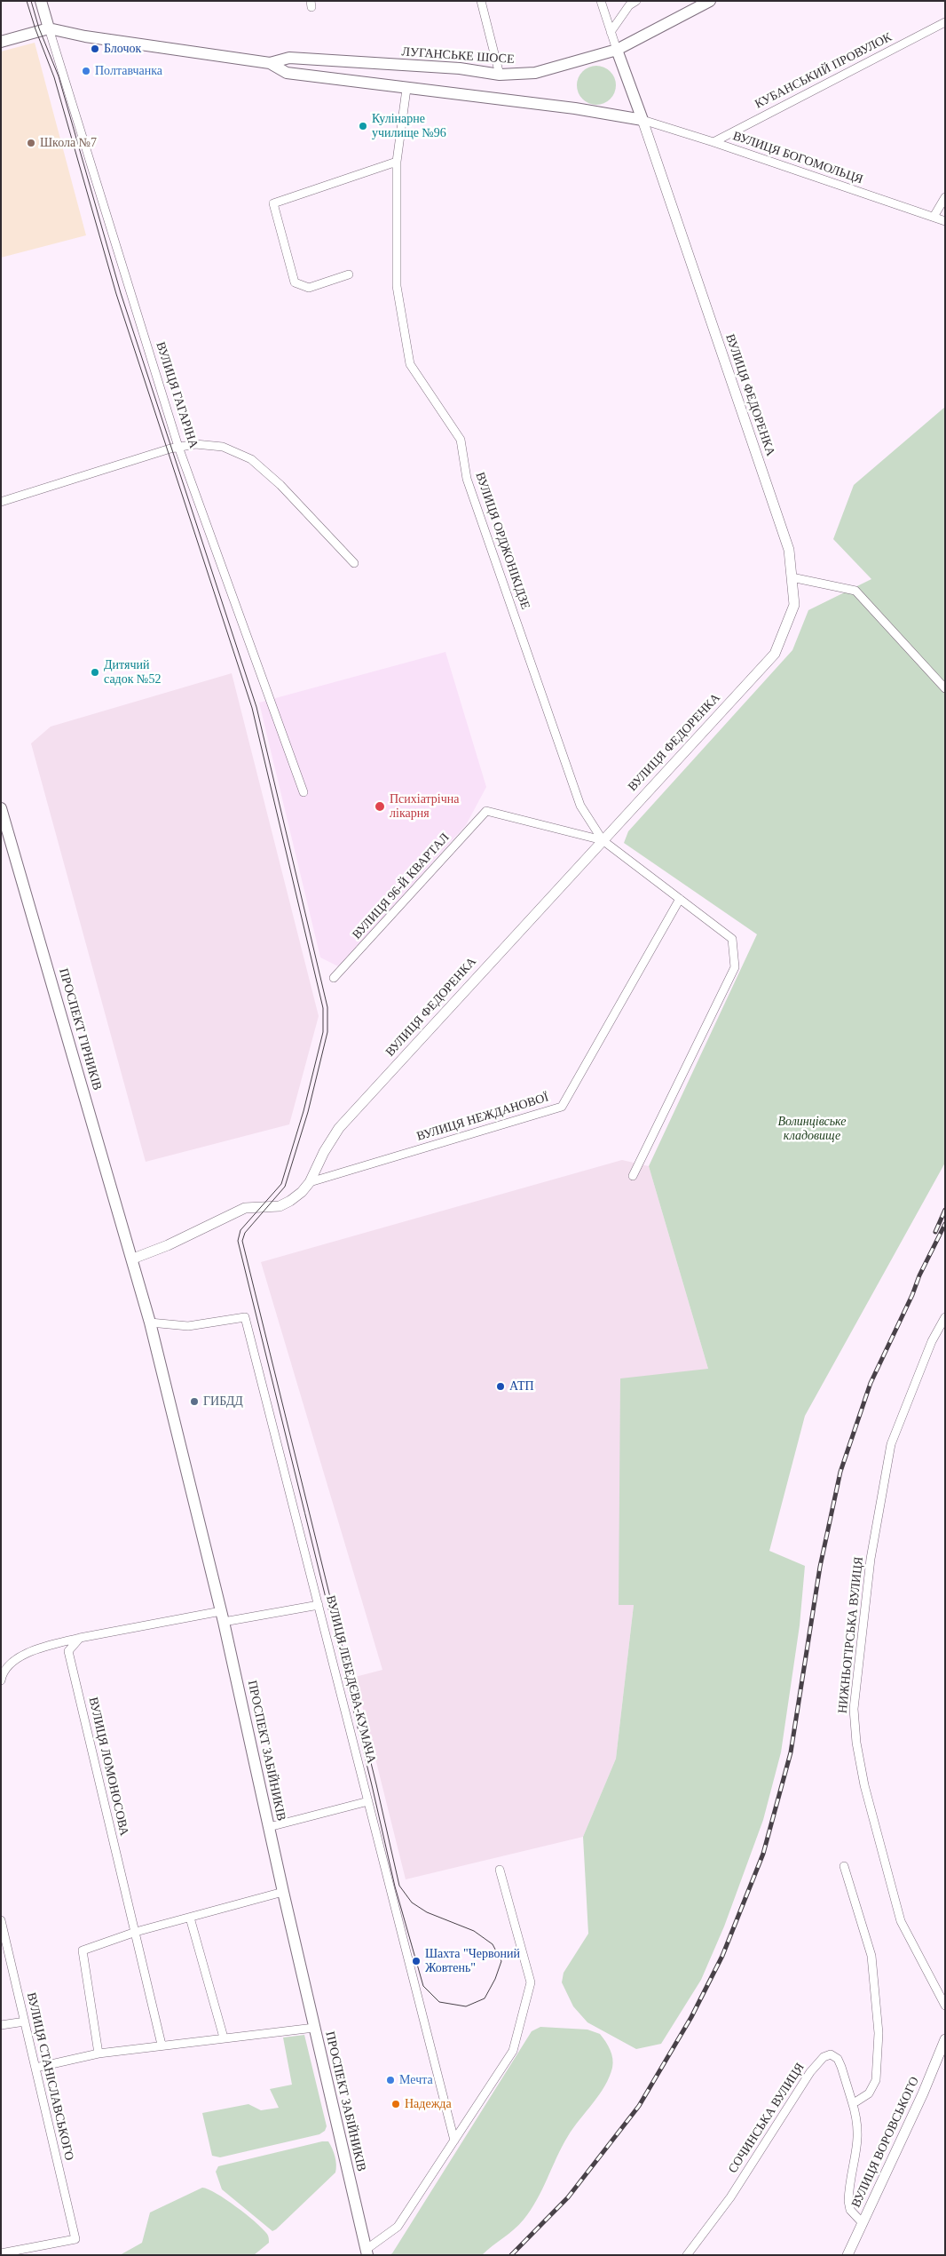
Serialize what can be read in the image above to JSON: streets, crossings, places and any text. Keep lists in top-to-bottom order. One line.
{"streets":{"main road":["ЛУГАНСЬКЕ ШОСЕ","ВУЛИЦЯ ГАГАРІНА","ВУЛИЦЯ ФЕДОРЕНКА","ПРОСПЕКТ ГІРНИКІВ","ПРОСПЕКТ ЗАБІЙНИКІВ"],"street":["КУБАНСЬКИЙ ПРОВУЛОК","ВУЛИЦЯ БОГОМОЛЬЦЯ","ВУЛИЦЯ ОРДЖОНІКІДЗЕ","ВУЛИЦЯ 96-Й КВАРТАЛ","ВУЛИЦЯ НЕЖДАНОВОЇ","НИЖНЬОГІРСЬКА ВУЛИЦЯ","ВУЛИЦЯ ЛЕБЕДЄВА-КУМАЧА","ВУЛИЦЯ ЛОМОНОСОВА","ВУЛИЦЯ СТАНІСЛАВСЬКОГО","СОЧИНСЬКА ВУЛИЦЯ","ВУЛИЦЯ ВОРОВСЬКОГО"]},"crossings":[["ЛУГАНСЬКЕ ШОСЕ","ВУЛИЦЯ БОГОМОЛЬЦЯ"],["ЛУГАНСЬКЕ ШОСЕ","ВУЛИЦЯ ГАГАРІНА"],["ЛУГАНСЬКЕ ШОСЕ","ВУЛИЦЯ ФЕДОРЕНКА"],["ЛУГАНСЬКЕ ШОСЕ","ВУЛИЦЯ ОРДЖОНІКІДЗЕ"],["КУБАНСЬКИЙ ПРОВУЛОК","ВУЛИЦЯ БОГОМОЛЬЦЯ"],["ВУЛИЦЯ БОГОМОЛЬЦЯ","ВУЛИЦЯ ФЕДОРЕНКА"],["ВУЛИЦЯ ФЕДОРЕНКА","ВУЛИЦЯ ОРДЖОНІКІДЗЕ"],["ВУЛИЦЯ ФЕДОРЕНКА","ВУЛИЦЯ 96-Й КВАРТАЛ"],["ВУЛИЦЯ ФЕДОРЕНКА","ПРОСПЕКТ ГІРНИКІВ"],["ВУЛИЦЯ ФЕДОРЕНКА","ВУЛИЦЯ НЕЖДАНОВОЇ"],["ВУЛИЦЯ ФЕДОРЕНКА","ПРОСПЕКТ ЗАБІЙНИКІВ"],["ВУЛИЦЯ ОРДЖОНІКІДЗЕ","ВУЛИЦЯ 96-Й КВАРТАЛ"],["ПРОСПЕКТ ГІРНИКІВ","ПРОСПЕКТ ЗАБІЙНИКІВ"],["ВУЛИЦЯ ЛЕБЕДЄВА-КУМАЧА","ПРОСПЕКТ ЗАБІЙНИКІВ"]],"parks":["Волинцівське кладовище"],"places":["Блочок","Полтавчанка","Кулінарне училище №96","Школа №7","Дитячий садок №52","Психіатрічна лікарня","АТП","ГИБДД","Шахта \"Червоний Жовтень\"","Мечта","Надежда"]}
